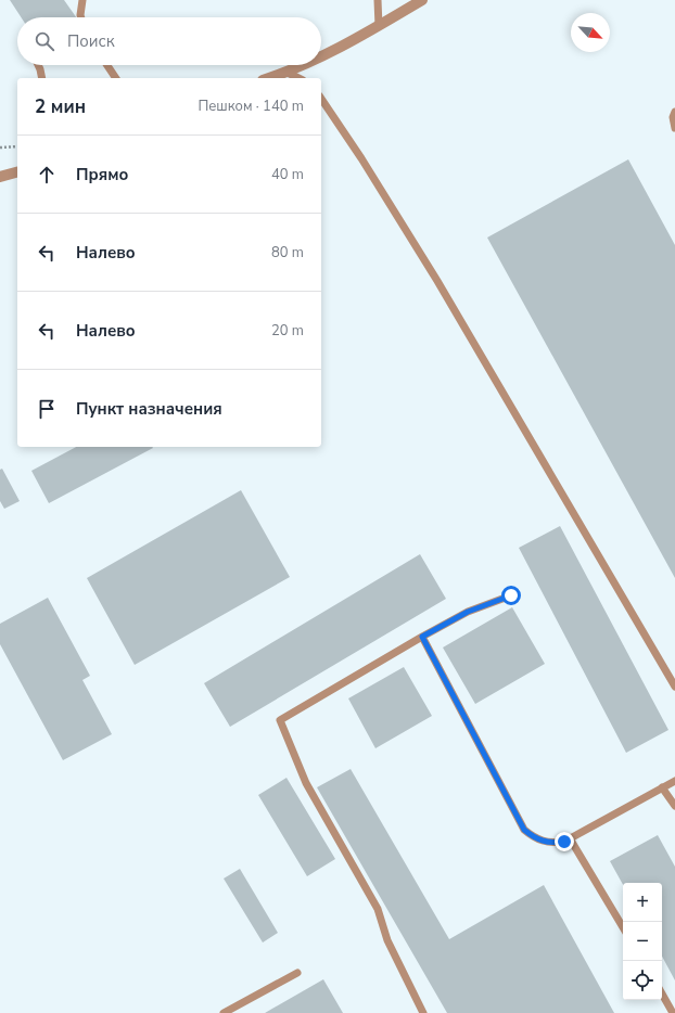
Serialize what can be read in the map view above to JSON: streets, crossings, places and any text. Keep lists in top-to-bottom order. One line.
{"north":"bottom right","page":{"search":"Поиск","heading":["2 мин","Пешком · 140 m"],"list":[["Прямо","40 m"],["Налево","80 m"],["Налево","20 m"],"Пункт назначения"],"map_buttons":["+","−"]}}
